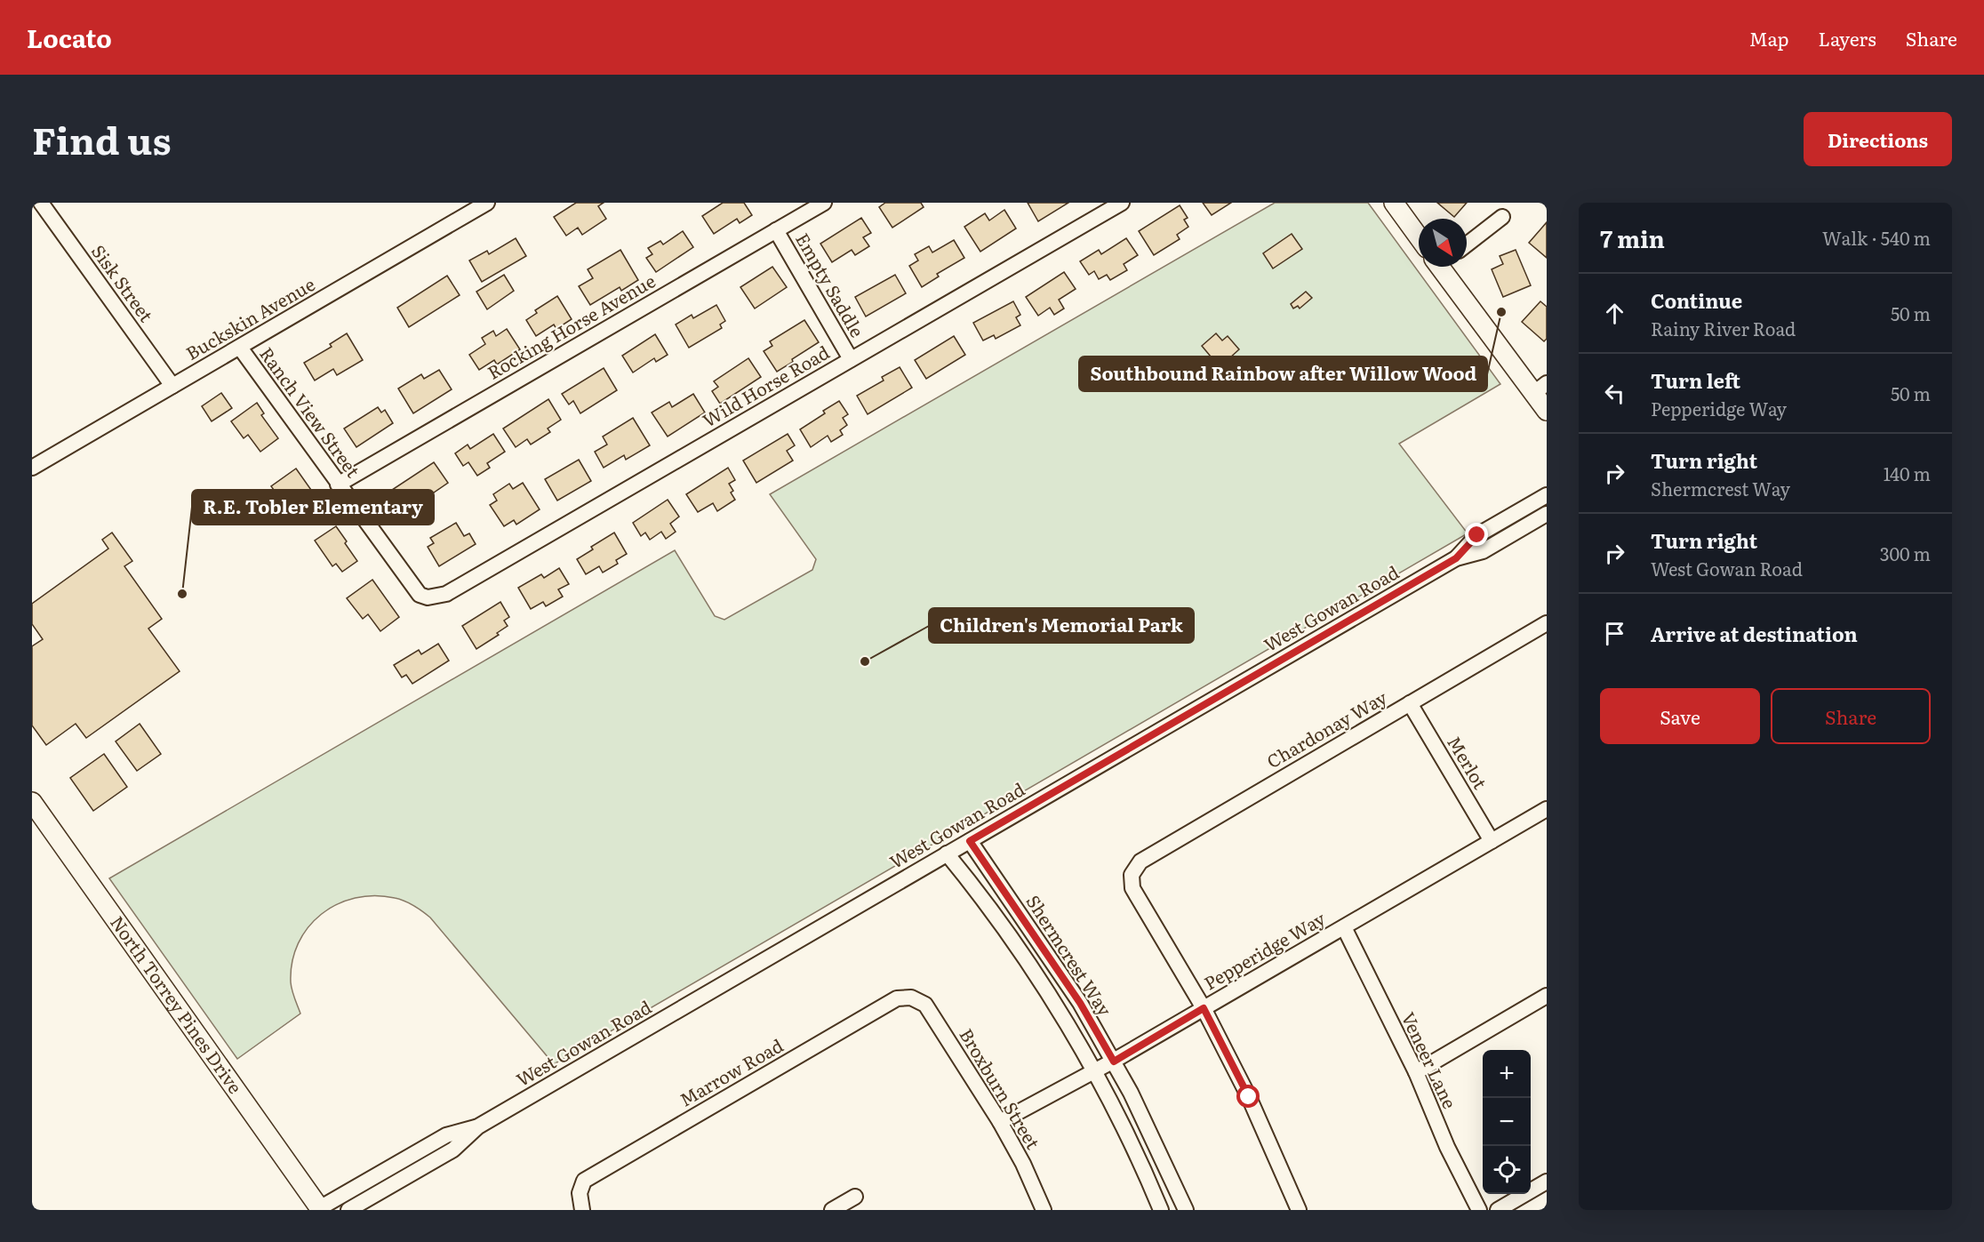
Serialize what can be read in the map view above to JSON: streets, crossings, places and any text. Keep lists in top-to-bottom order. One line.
{"streets":{"main road":["North Torrey Pines Drive"],"street":["Sisk Street","Empty Saddle","Buckskin Avenue","Rocking Horse Avenue","Wild Horse Road","Ranch View Street","West Gowan Road","Chardonay Way","Merlot","Pepperidge Way","Shermcrest Way","Veneer Lane","Marrow Road","Broxburn Street"]},"crossings":[["Sisk Street","Buckskin Avenue"],["Empty Saddle","Rocking Horse Avenue"],["Empty Saddle","Wild Horse Road"],["Buckskin Avenue","Ranch View Street"],["Rocking Horse Avenue","Ranch View Street"],["Wild Horse Road","Ranch View Street"],["West Gowan Road","Shermcrest Way"],["West Gowan Road","North Torrey Pines Drive"],["Chardonay Way","Merlot"],["Chardonay Way","Pepperidge Way"],["Merlot","Pepperidge Way"],["Pepperidge Way","Shermcrest Way"],["Pepperidge Way","Veneer Lane"],["Pepperidge Way","Broxburn Street"],["Marrow Road","Broxburn Street"]],"places":["Southbound Rainbow after Willow Wood","R.E. Tobler Elementary","Children's Memorial Park"],"north":"bottom right","page":{"header":"Locato","nav":["Map","Layers","Share"],"title":"Find us","buttons":["Directions",["Save","Share"]],"heading":["7 min","Walk · 540 m"],"list":[["Continue","Rainy River Road","50 m"],["Turn left","Pepperidge Way","50 m"],["Turn right","Shermcrest Way","140 m"],["Turn right","West Gowan Road","300 m"],"Arrive at destination"],"map_buttons":["+","−"]}}
